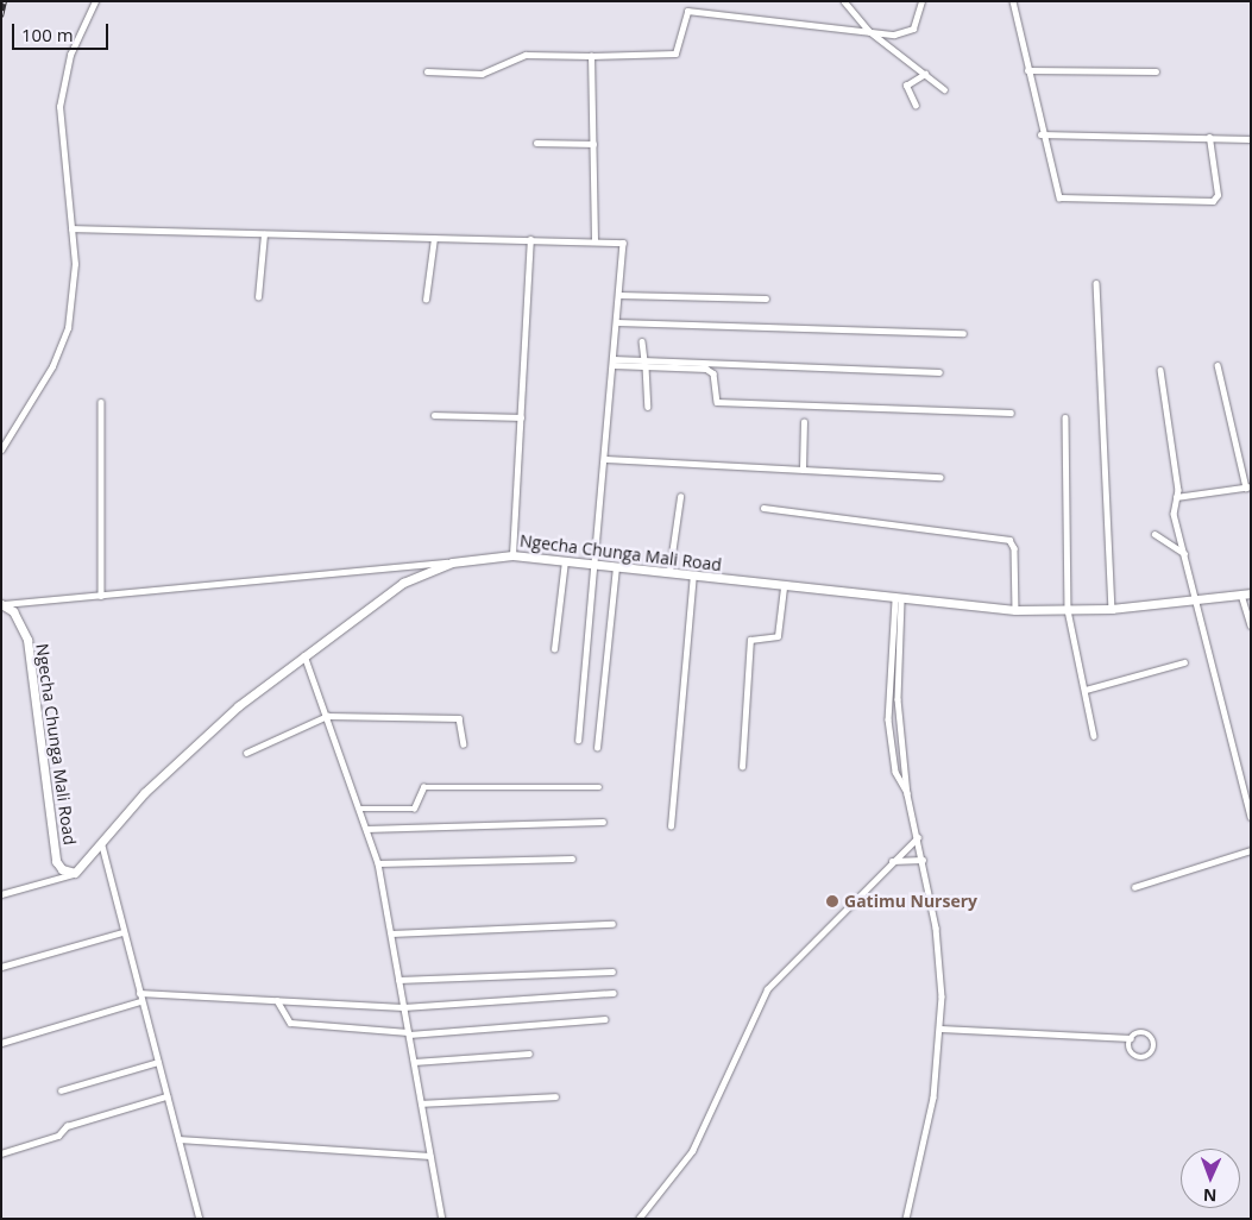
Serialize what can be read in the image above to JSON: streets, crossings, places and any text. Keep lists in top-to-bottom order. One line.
{"streets":{"main road":["Ngecha Chunga Mali Road"]},"places":["Gatimu Nursery"],"scale_bar":"100 m","north":"bottom"}
